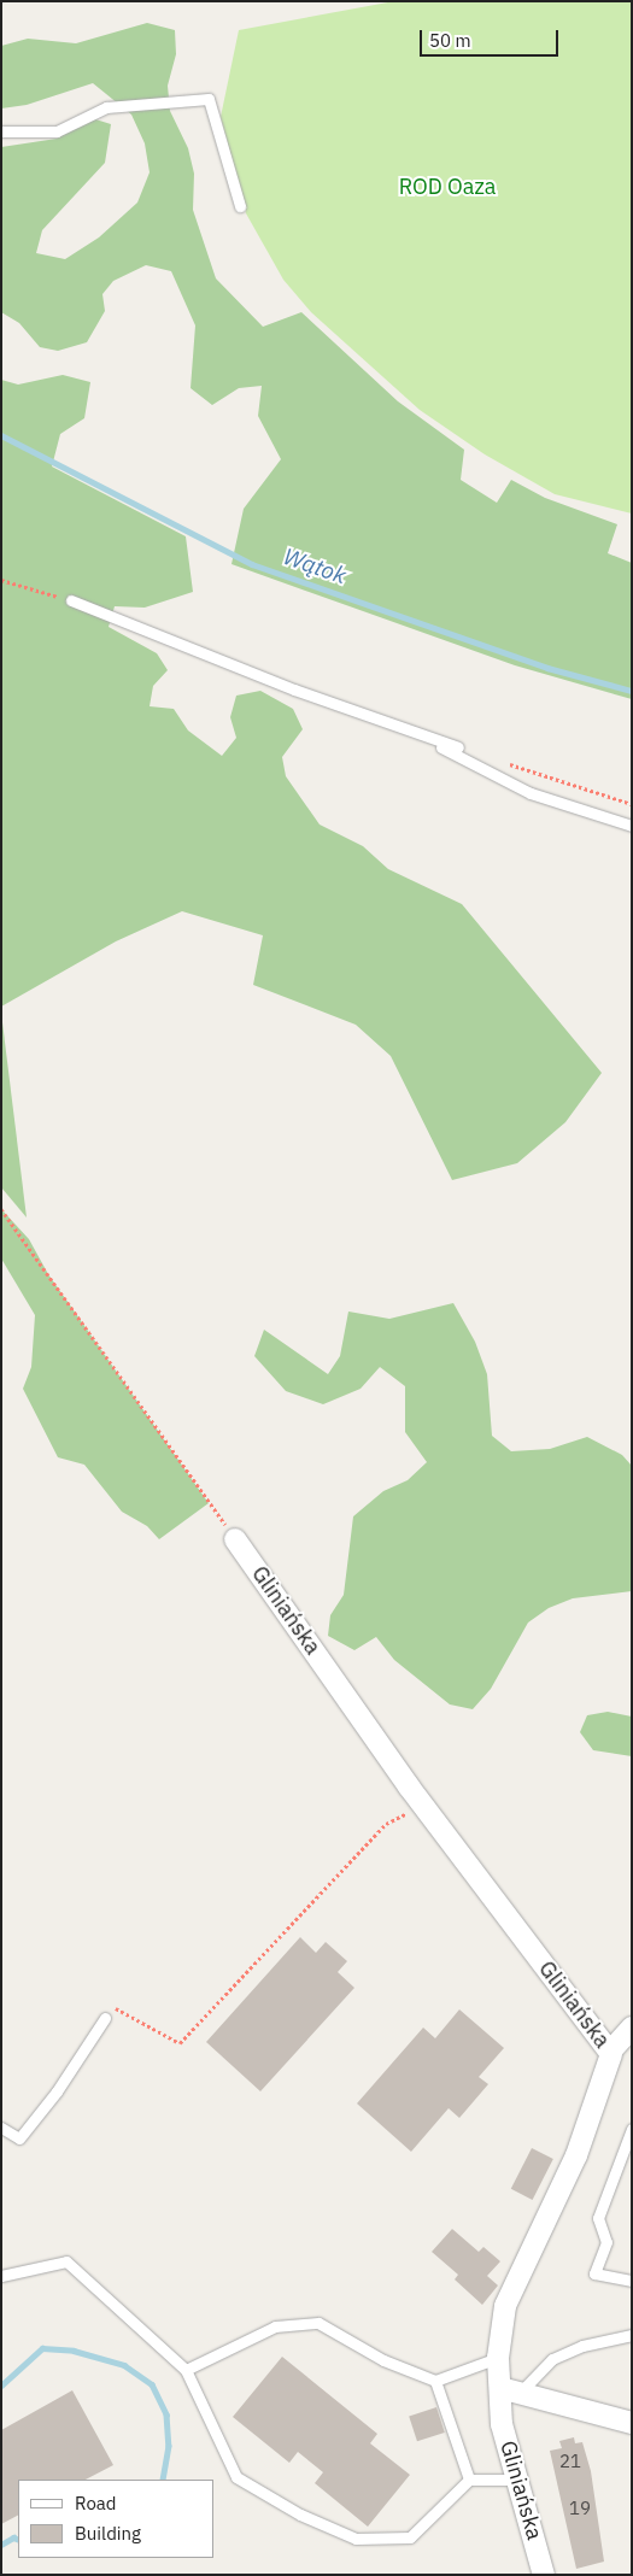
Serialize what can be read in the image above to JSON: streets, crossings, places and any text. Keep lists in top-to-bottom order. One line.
{"streets":{"street":["Gliniańska"]},"water":["Wątok"],"parks":["ROD Oaza"],"house_numbers":["21","19"],"legend":["Road","Building"],"scale_bar":"50 m"}
